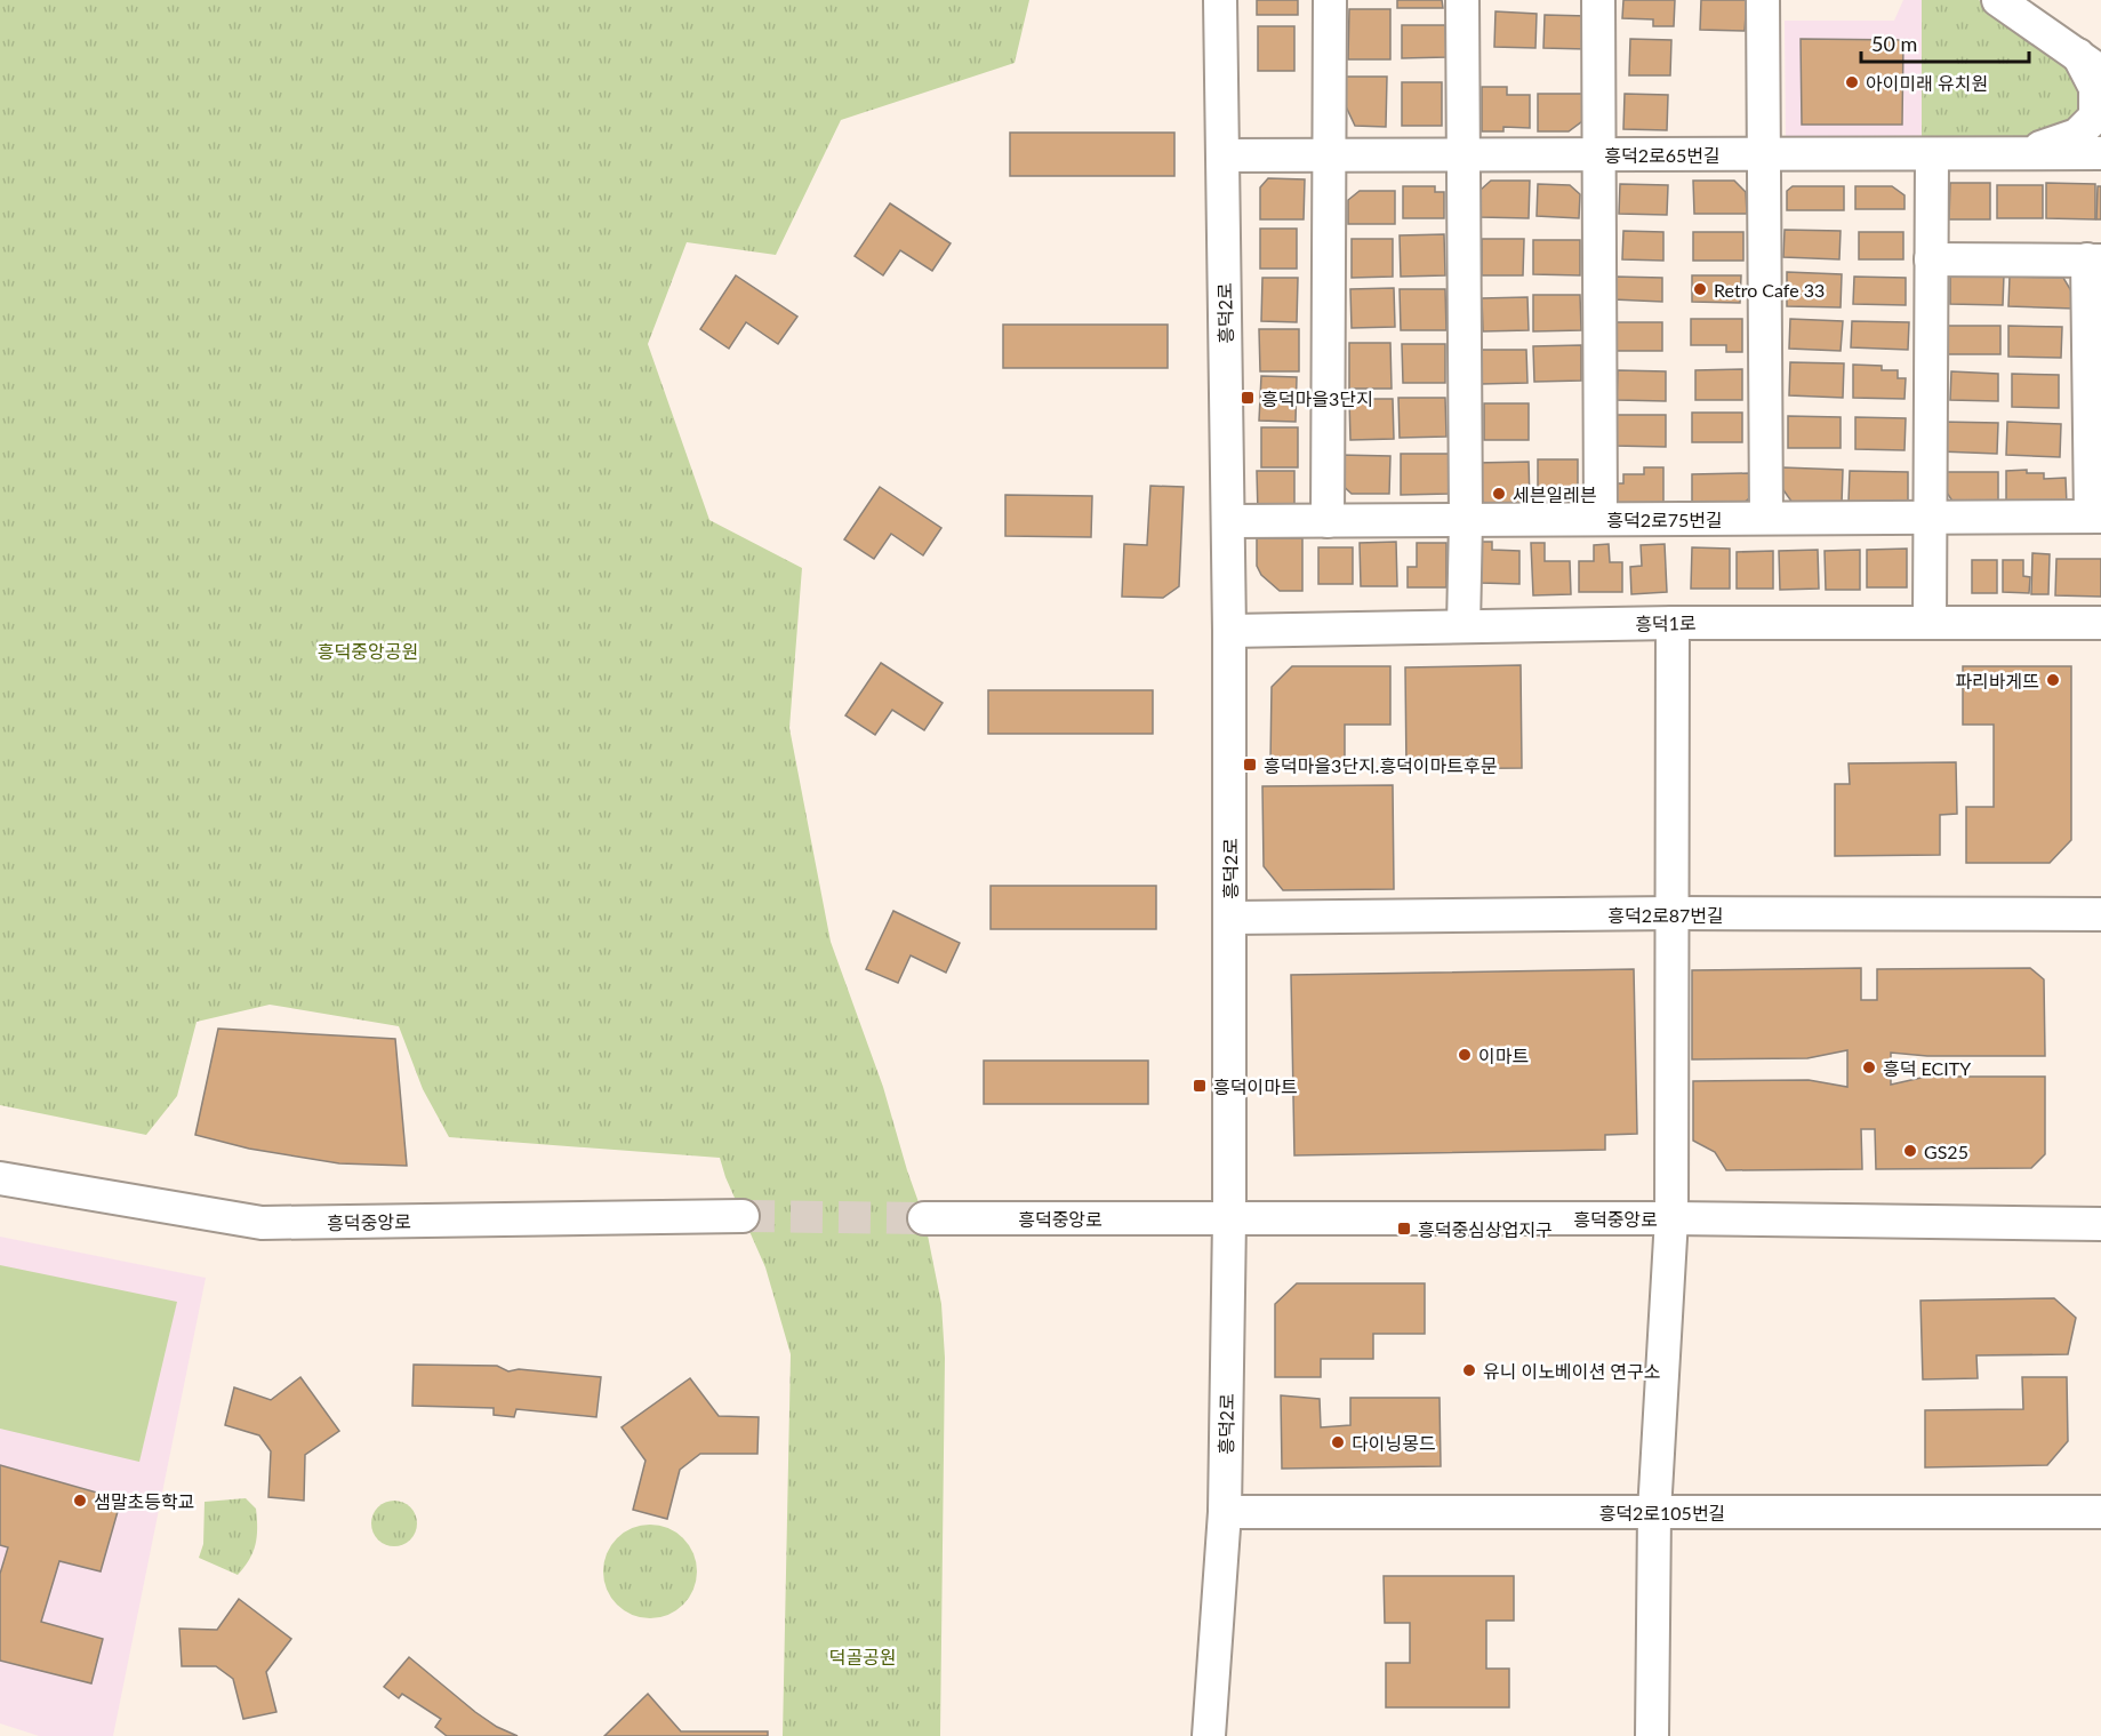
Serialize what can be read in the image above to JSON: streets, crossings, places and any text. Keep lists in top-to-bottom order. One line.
{"streets":{"street":["흥덕2로65번길","흥덕2로","흥덕2로75번길","흥덕1로","흥덕2로87번길","흥덕중앙로","흥덕2로105번길"]},"crossings":[["흥덕2로65번길","흥덕2로"],["흥덕2로","흥덕2로75번길"],["흥덕2로","흥덕1로"],["흥덕2로","흥덕2로87번길"],["흥덕2로","흥덕중앙로"],["흥덕2로","흥덕2로105번길"]],"parks":["흥덕중앙공원","덕골공원"],"places":{"other":["아이미래 유치원","Retro Cafe 33","세븐일레븐","파리바게뜨","이마트","흥덕 ECITY","GS25","유니 이노베이션 연구소","다이닝몽드","샘말초등학교"],"transit":["흥덕마을3단지","흥덕마을3단지.흥덕이마트후문","흥덕이마트","흥덕중심상업지구"]},"scale_bar":"50 m"}
